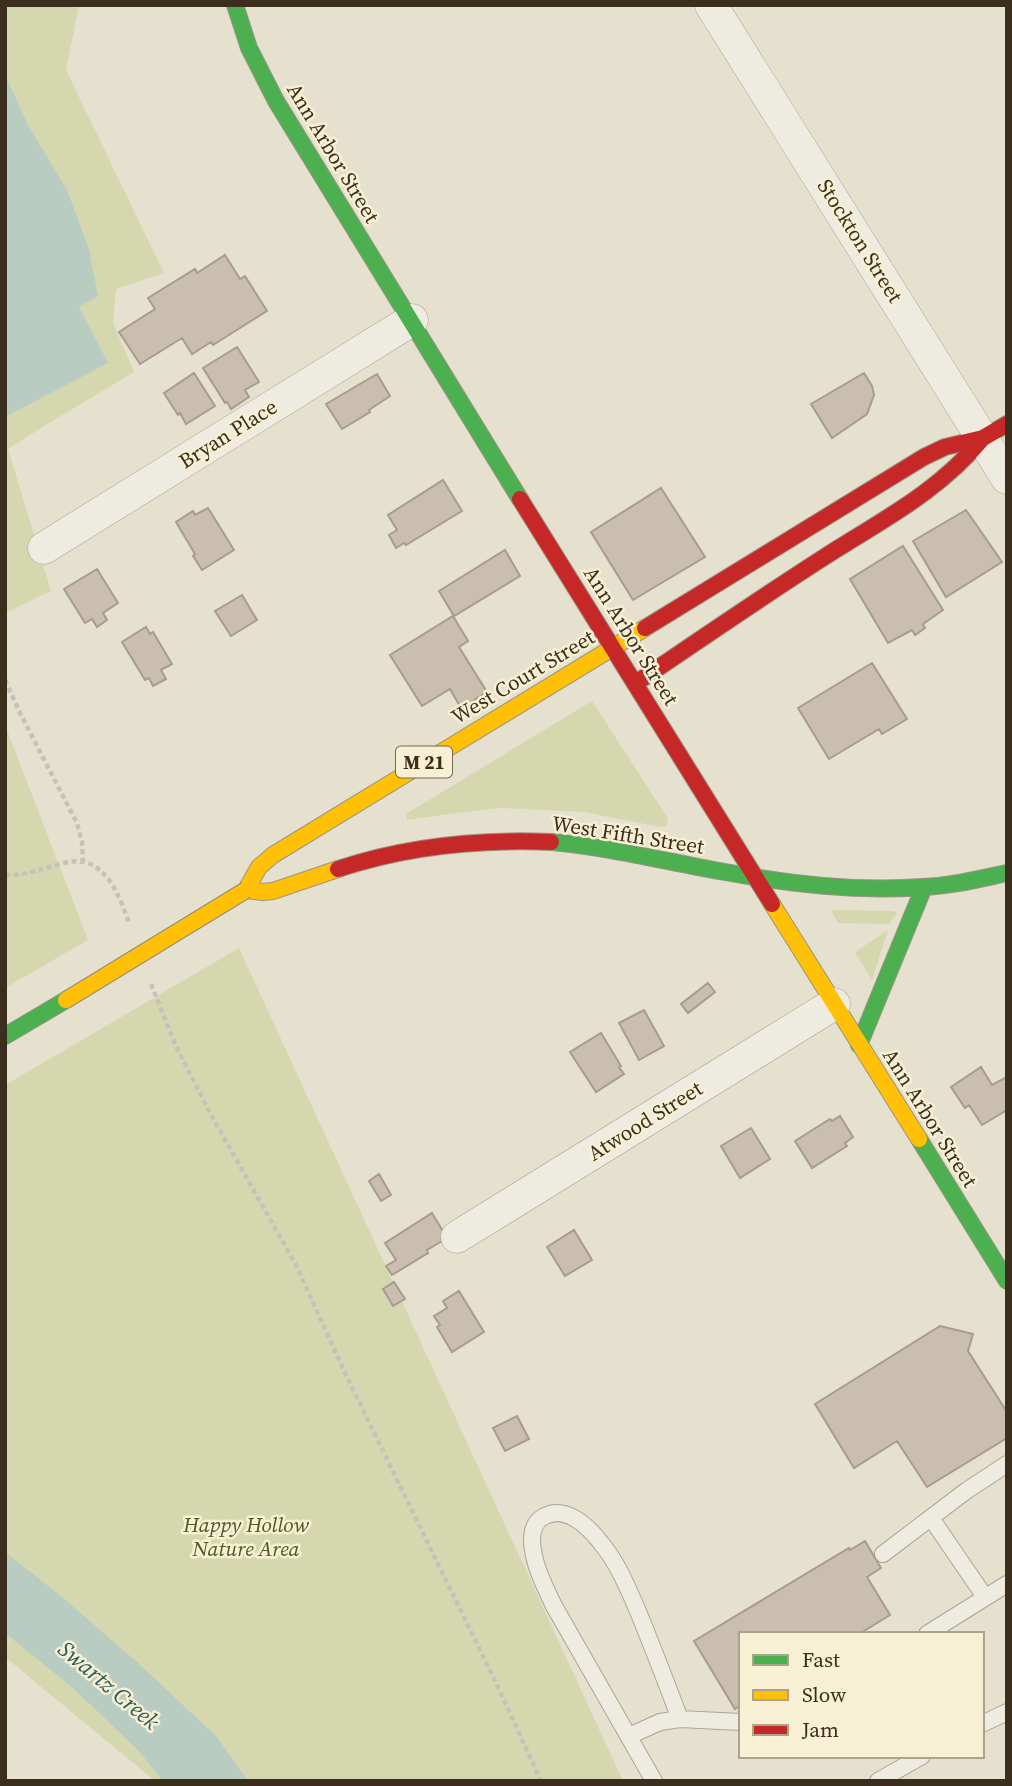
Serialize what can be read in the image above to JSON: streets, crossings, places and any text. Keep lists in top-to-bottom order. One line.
{"streets":{"main road":["Ann Arbor Street","West Court Street","M 21","West Fifth Street"],"street":["Stockton Street","Bryan Place","Atwood Street"]},"crossings":[["Ann Arbor Street","Bryan Place"],["Ann Arbor Street","West Court Street"],["Ann Arbor Street","West Fifth Street"],["Ann Arbor Street","Atwood Street"],["Stockton Street","West Court Street"],["West Court Street","West Fifth Street"]],"water":["Swartz Creek"],"parks":["Happy Hollow Nature Area"],"legend":["Fast","Slow","Jam"]}
